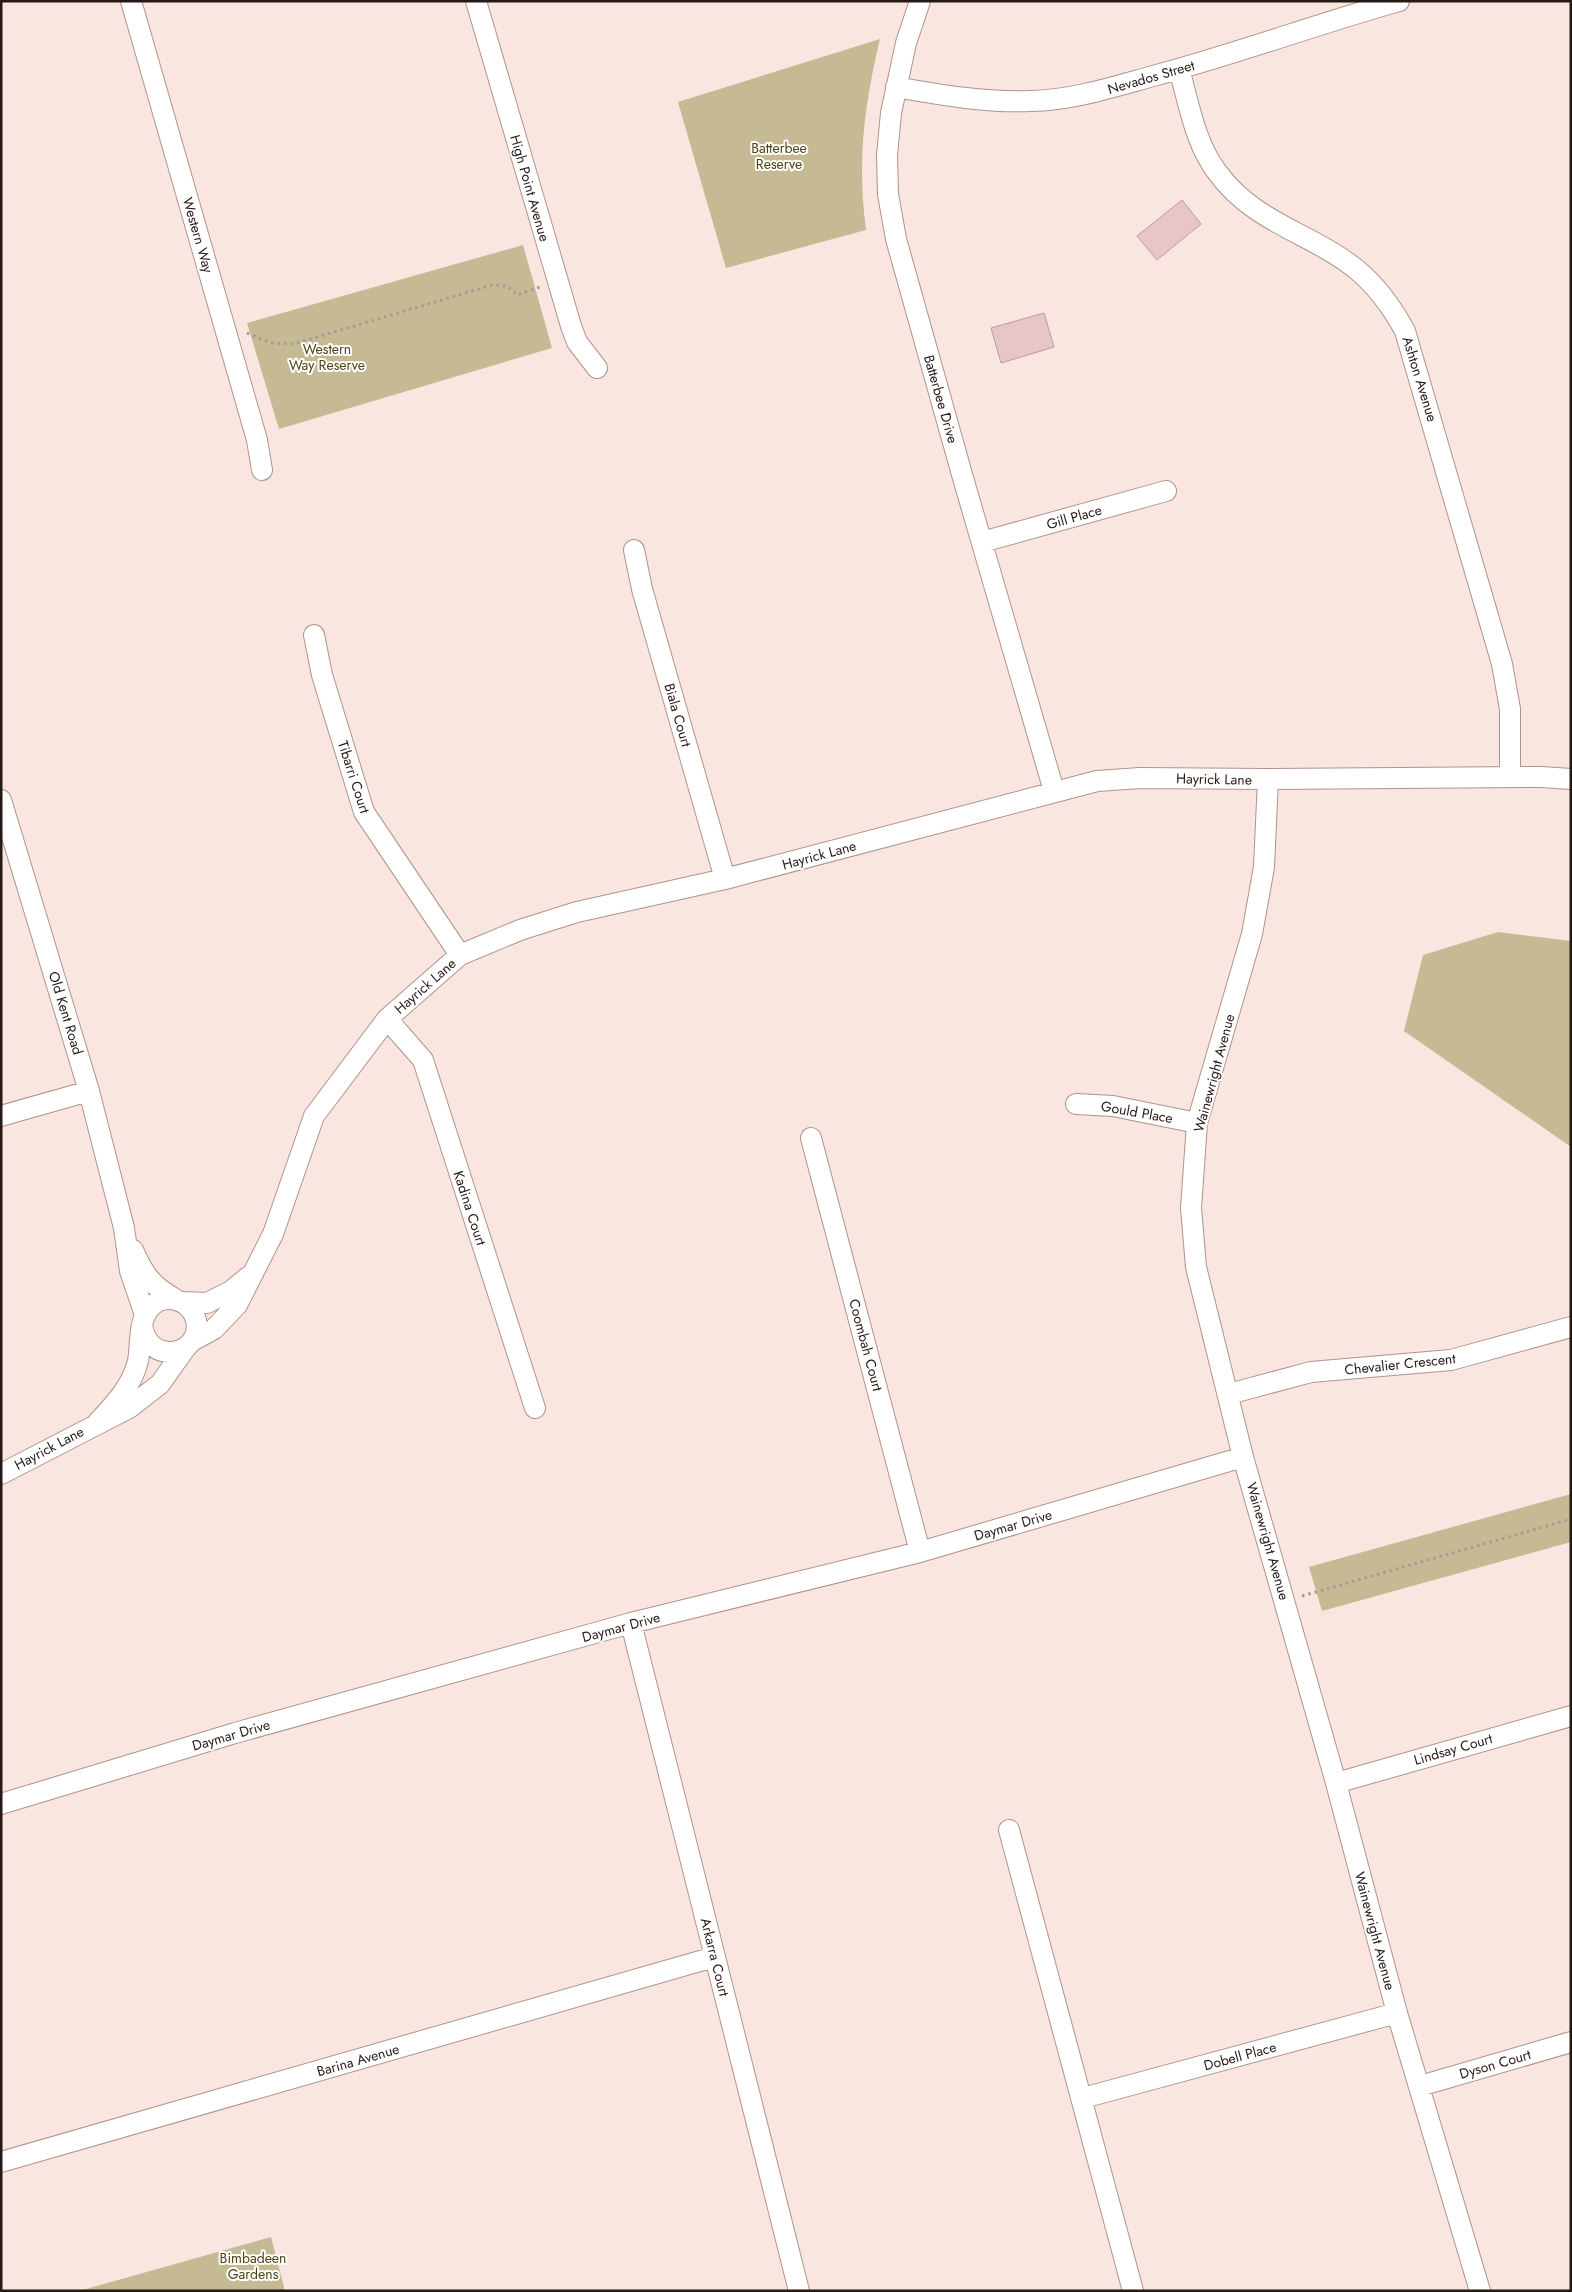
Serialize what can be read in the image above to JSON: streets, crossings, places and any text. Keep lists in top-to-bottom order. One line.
{"streets":{"street":["Nevados Street","High Point Avenue","Western Way","Ashton Avenue","Batterbee Drive","Gill Place","Biala Court","Tibarri Court","Hayrick Lane","Old Kent Road","Wainewright Avenue","Gould Place","Kadina Court","Coombah Court","Chevalier Crescent","Daymar Drive","Lindsay Court","Arkarra Court","Dobell Place","Barina Avenue","Dyson Court"]},"crossings":[["Nevados Street","Ashton Avenue"],["Nevados Street","Batterbee Drive"],["Ashton Avenue","Hayrick Lane"],["Batterbee Drive","Gill Place"],["Batterbee Drive","Hayrick Lane"],["Biala Court","Hayrick Lane"],["Tibarri Court","Hayrick Lane"],["Hayrick Lane","Old Kent Road"],["Hayrick Lane","Wainewright Avenue"],["Hayrick Lane","Kadina Court"],["Wainewright Avenue","Gould Place"],["Wainewright Avenue","Chevalier Crescent"],["Wainewright Avenue","Daymar Drive"],["Wainewright Avenue","Lindsay Court"],["Wainewright Avenue","Dobell Place"],["Wainewright Avenue","Dyson Court"],["Coombah Court","Daymar Drive"],["Daymar Drive","Arkarra Court"],["Arkarra Court","Barina Avenue"]],"parks":["Batterbee Reserve","Western Way Reserve","Bimbadeen Gardens"]}
